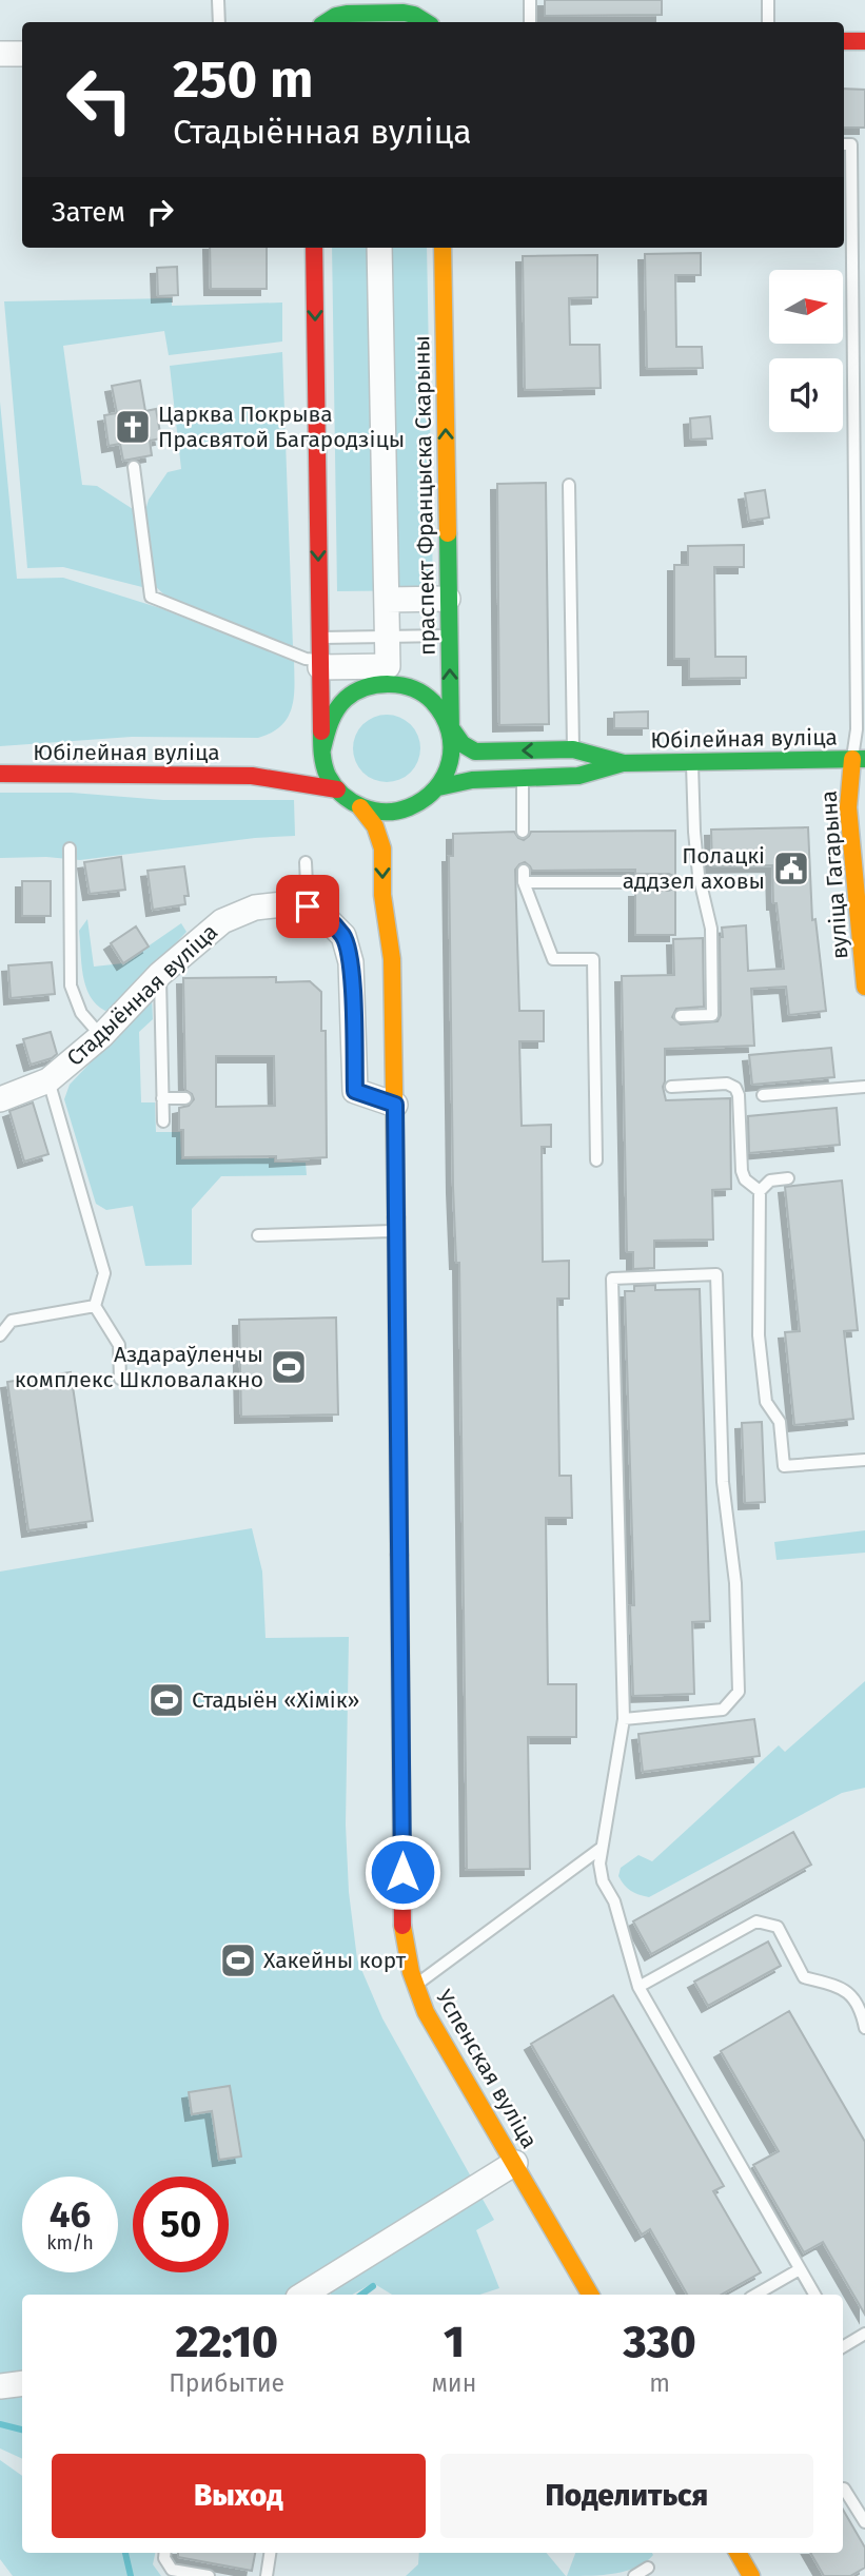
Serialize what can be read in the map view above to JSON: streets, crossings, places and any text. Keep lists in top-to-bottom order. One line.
{"streets":{"main road":["праспект Францыска Скарыны","Юбілейная вуліца","вуліца Гагарына","Успенская вуліца"],"street":["Стадыённая вуліца"]},"crossings":[["праспект Францыска Скарыны","Юбілейная вуліца"],["праспект Францыска Скарыны","Успенская вуліца"],["Юбілейная вуліца","вуліца Гагарына"],["Юбілейная вуліца","Успенская вуліца"]],"places":{"church":["Царква Покрыва Прасвятой Багародзіцы"],"public building":["Полацкі аддзел аховы"],"sports":["Аздараўленчы комплекс Шкловалакно","Стадыён «Хімік»","Хакейны корт"]},"north":"right","page":{"turn":["250 m","Стадыённая вуліца"],"then":"Затем","speed":"46 km/h","limit":"50","eta":["22:10","Прибытие","1","мин","330","m"],"buttons":["Выход","Поделиться"]}}
